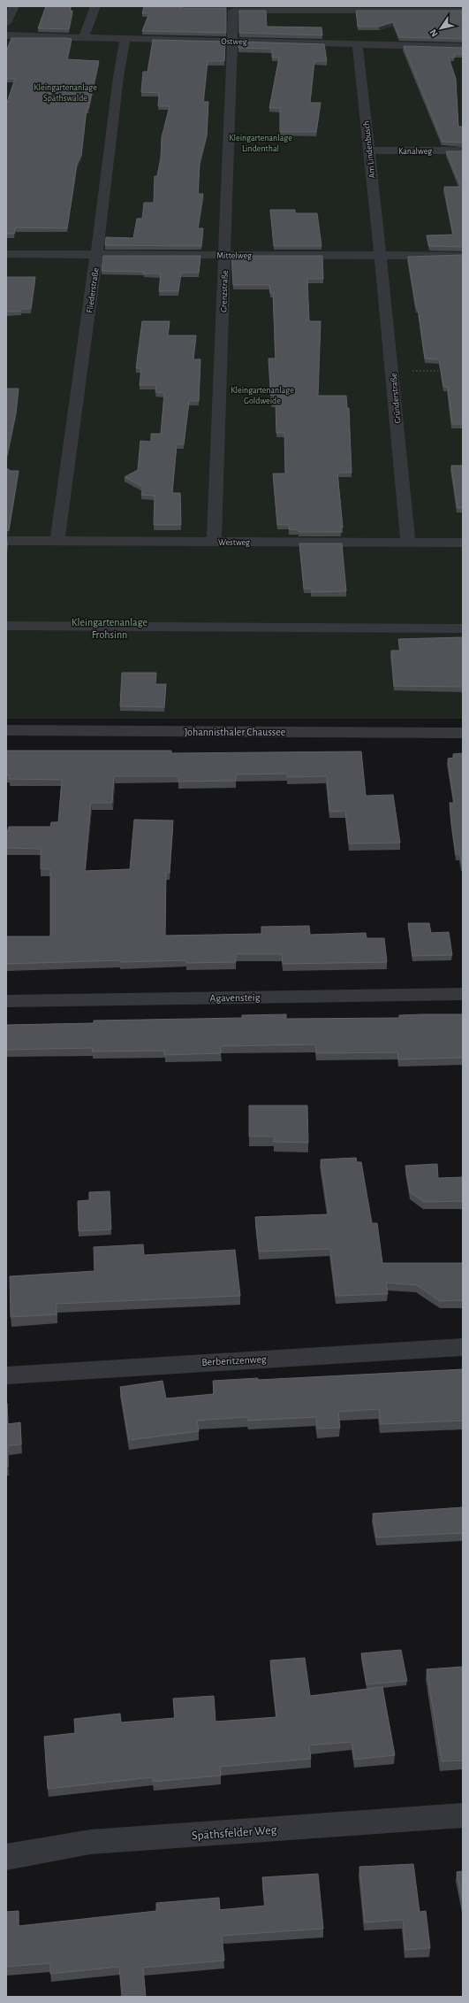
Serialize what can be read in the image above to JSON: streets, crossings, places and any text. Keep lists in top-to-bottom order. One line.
{"streets":{"street":["Ostweg","Am Lindenbusch","Kanalweg","Mittelweg","Fliederstraße","Grenzstraße","Gründerstraße","Westweg","Johannisthaler Chaussee","Agavensteig","Berberitzenweg","Späthsfelder Weg"]},"crossings":[["Ostweg","Am Lindenbusch"],["Ostweg","Fliederstraße"],["Ostweg","Grenzstraße"],["Am Lindenbusch","Kanalweg"],["Am Lindenbusch","Mittelweg"],["Am Lindenbusch","Gründerstraße"],["Mittelweg","Fliederstraße"],["Mittelweg","Grenzstraße"],["Mittelweg","Gründerstraße"],["Fliederstraße","Westweg"],["Grenzstraße","Westweg"],["Gründerstraße","Westweg"]],"parks":["Kleingartenanlage Späthswalde","Kleingartenanlage Lindenthal","Kleingartenanlage Goldweide","Kleingartenanlage Frohsinn"],"north":"bottom left"}
